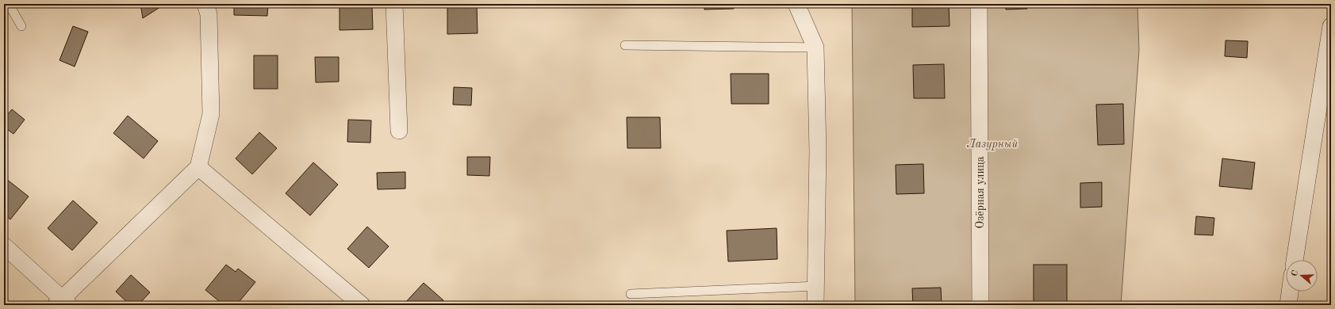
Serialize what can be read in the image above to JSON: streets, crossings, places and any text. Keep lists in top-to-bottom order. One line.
{"streets":{"street":["Озёрная улица"]},"parks":["Лазурный"],"north":"left"}
